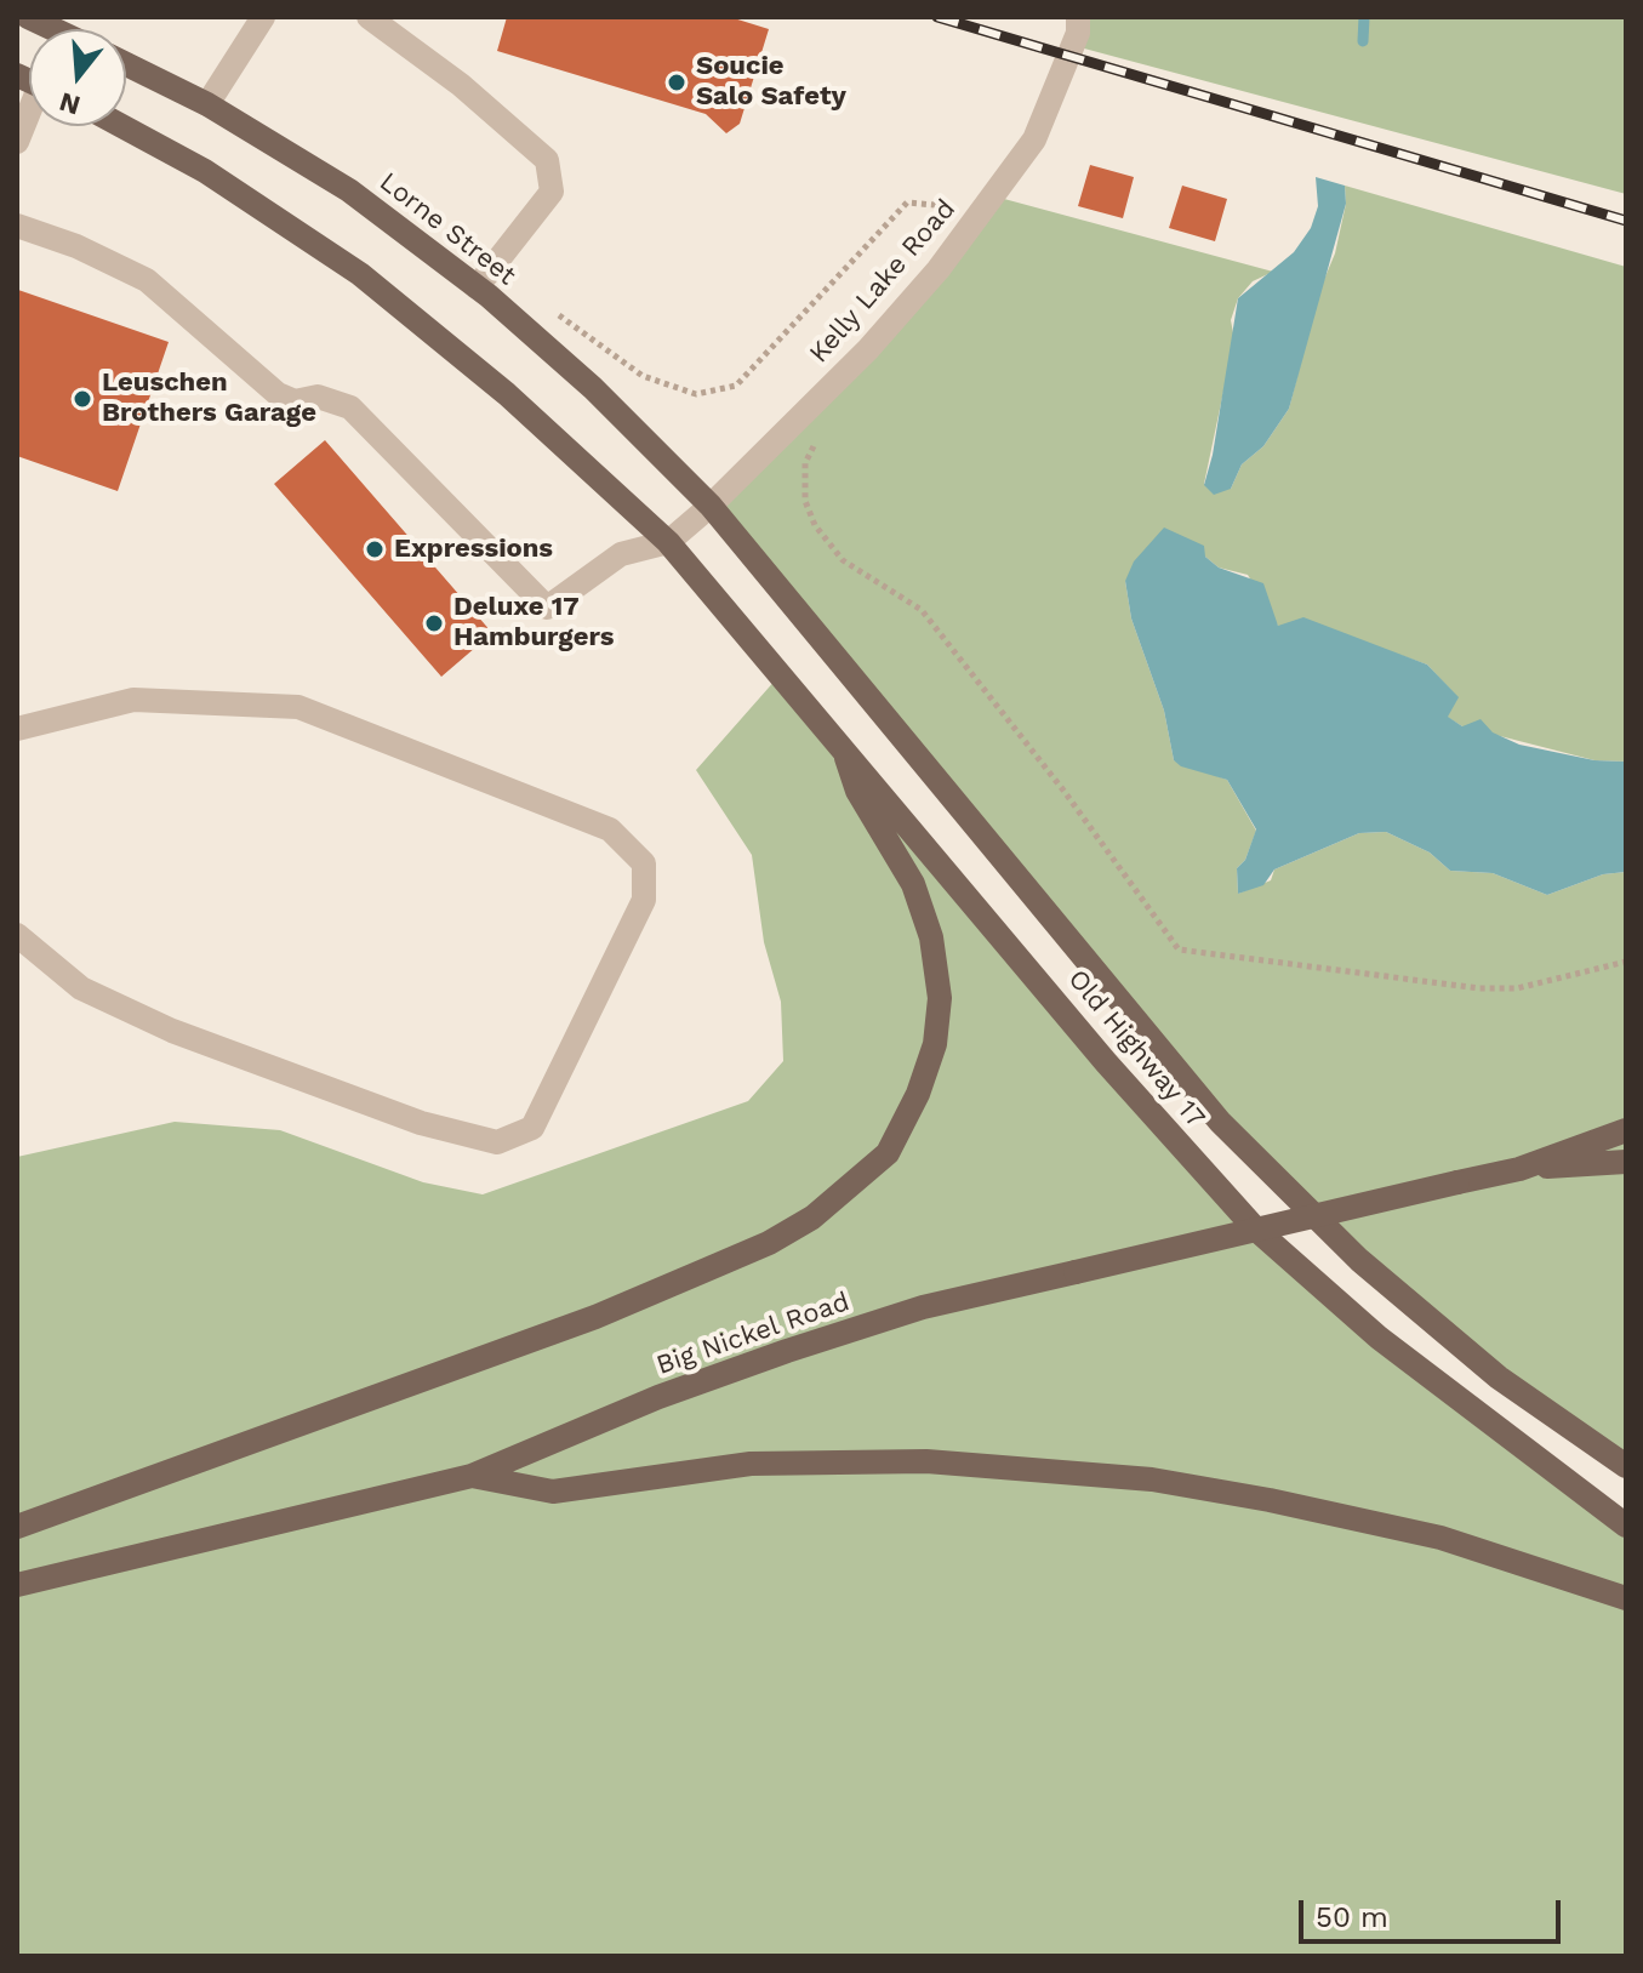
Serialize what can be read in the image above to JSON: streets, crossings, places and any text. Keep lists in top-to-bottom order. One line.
{"streets":{"main road":["Lorne Street","Old Highway 17","Big Nickel Road"],"street":["Kelly Lake Road"]},"crossings":[["Lorne Street","Kelly Lake Road"],["Lorne Street","Old Highway 17"],["Kelly Lake Road","Old Highway 17"]],"places":["Soucie Salo Safety","Leuschen Brothers Garage","Expressions","Deluxe 17 Hamburgers"],"scale_bar":"50 m","north":"bottom"}
